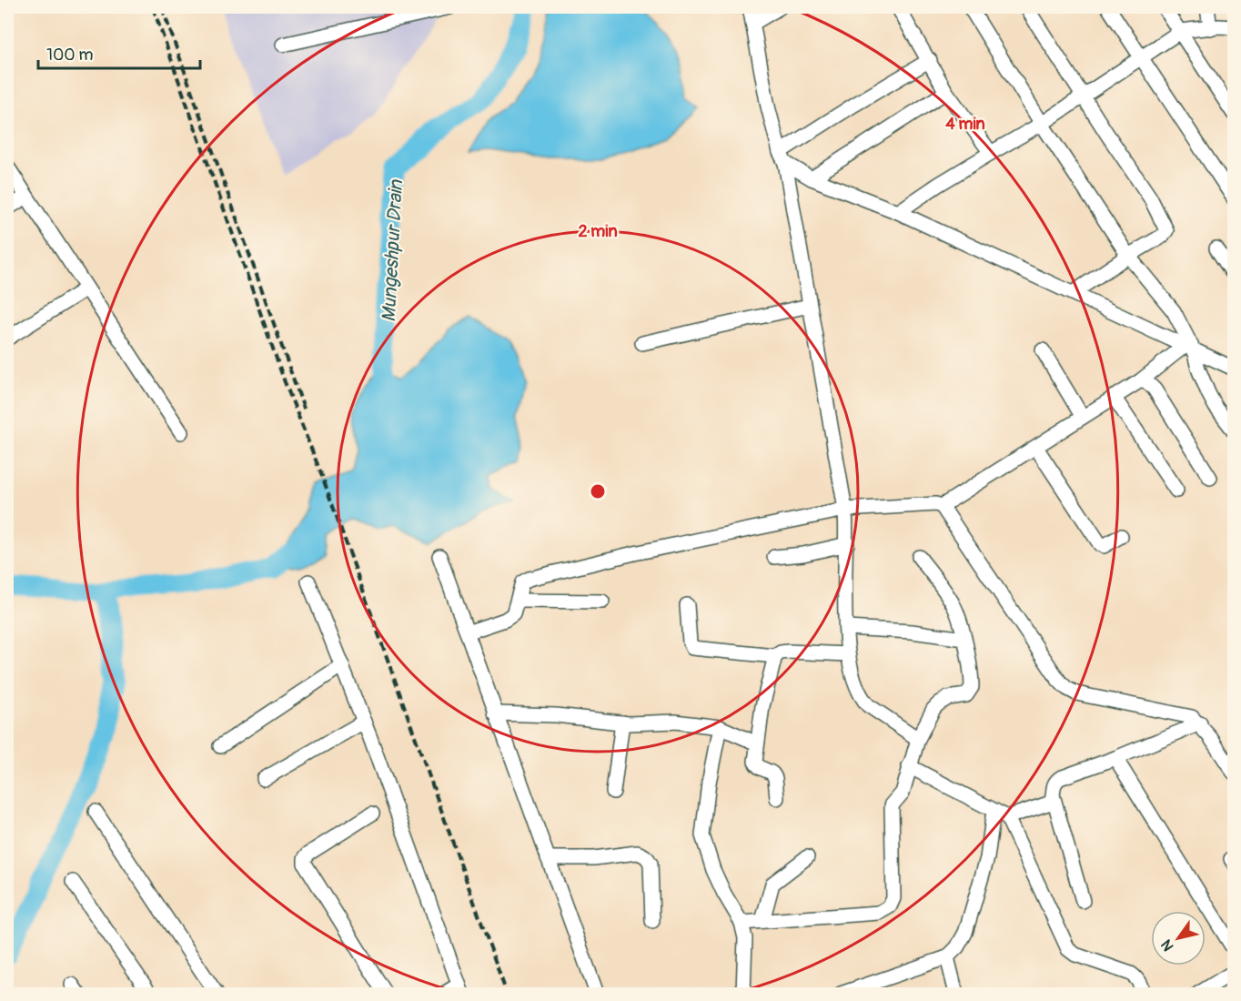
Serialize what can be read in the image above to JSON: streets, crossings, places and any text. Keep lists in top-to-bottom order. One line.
{"water":["Mungeshpur Drain"],"scale_bar":"100 m","north":"bottom left","rings":["4 min","2 min"]}
